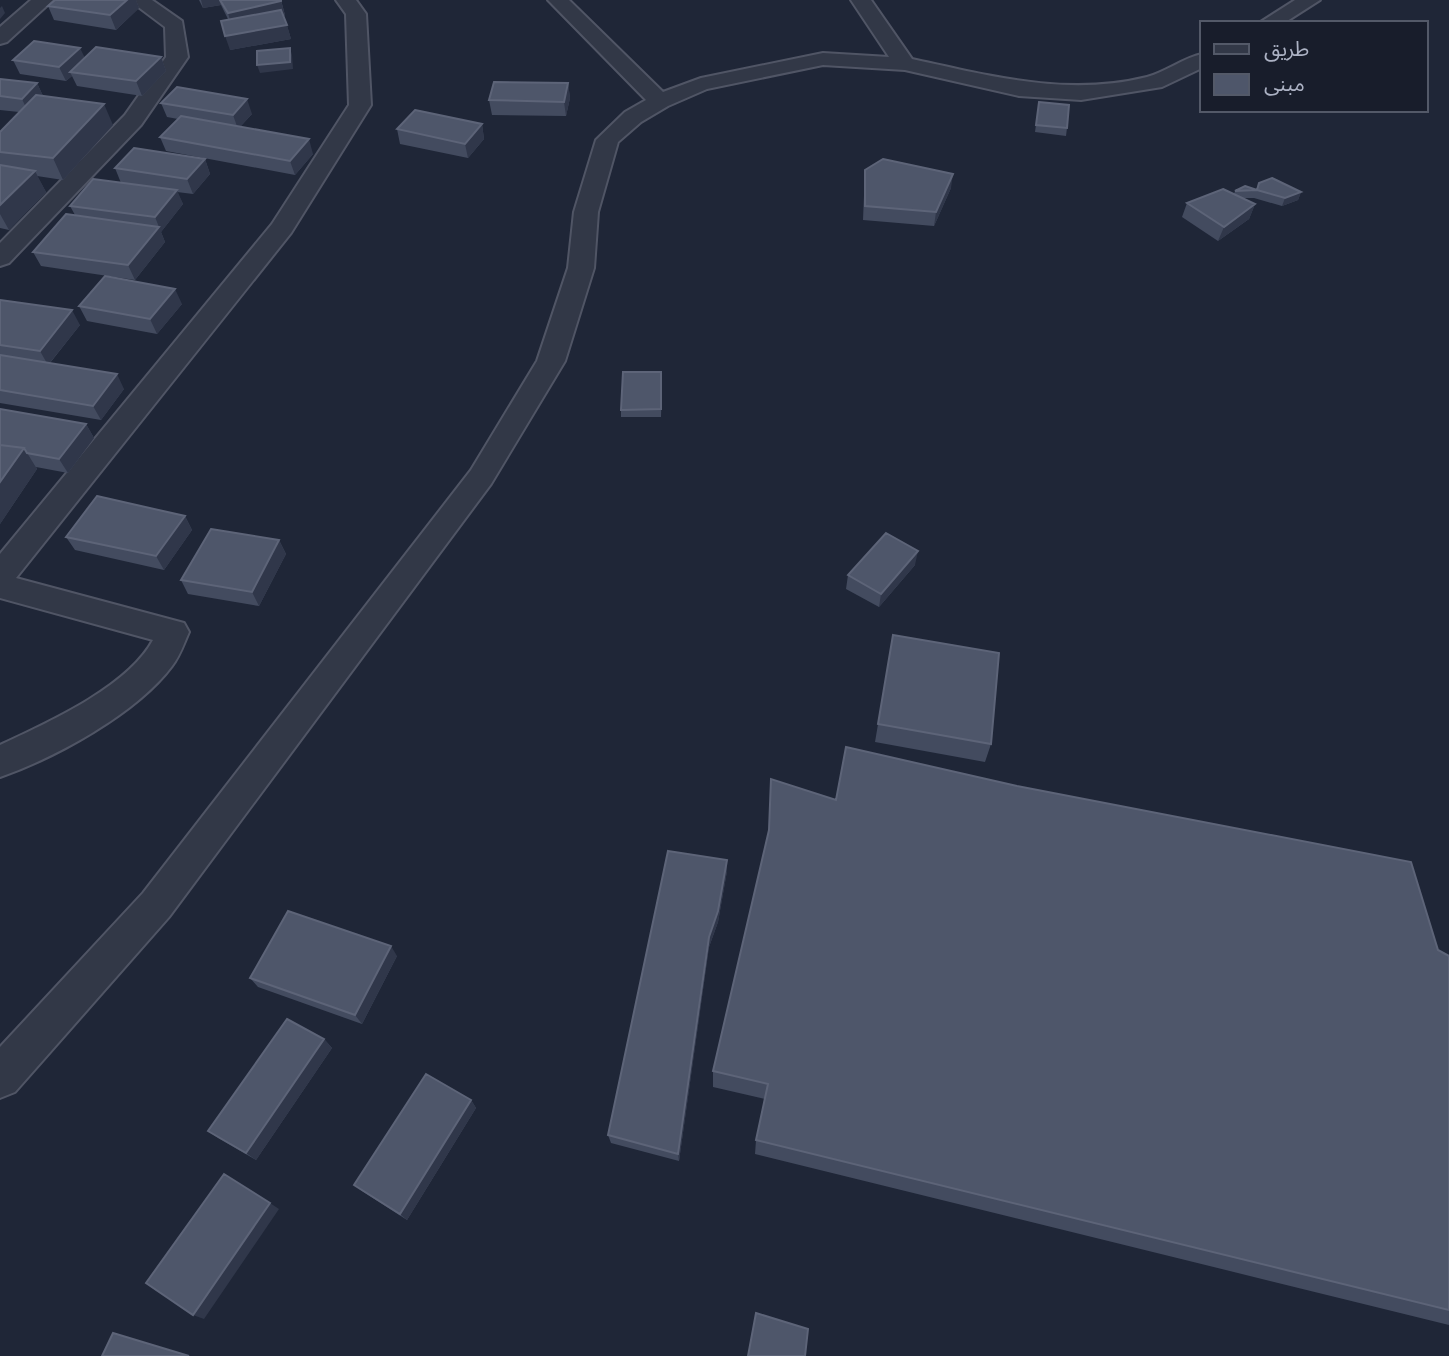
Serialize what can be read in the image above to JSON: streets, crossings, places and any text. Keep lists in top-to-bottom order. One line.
{"legend":["طريق","مبنى"]}
